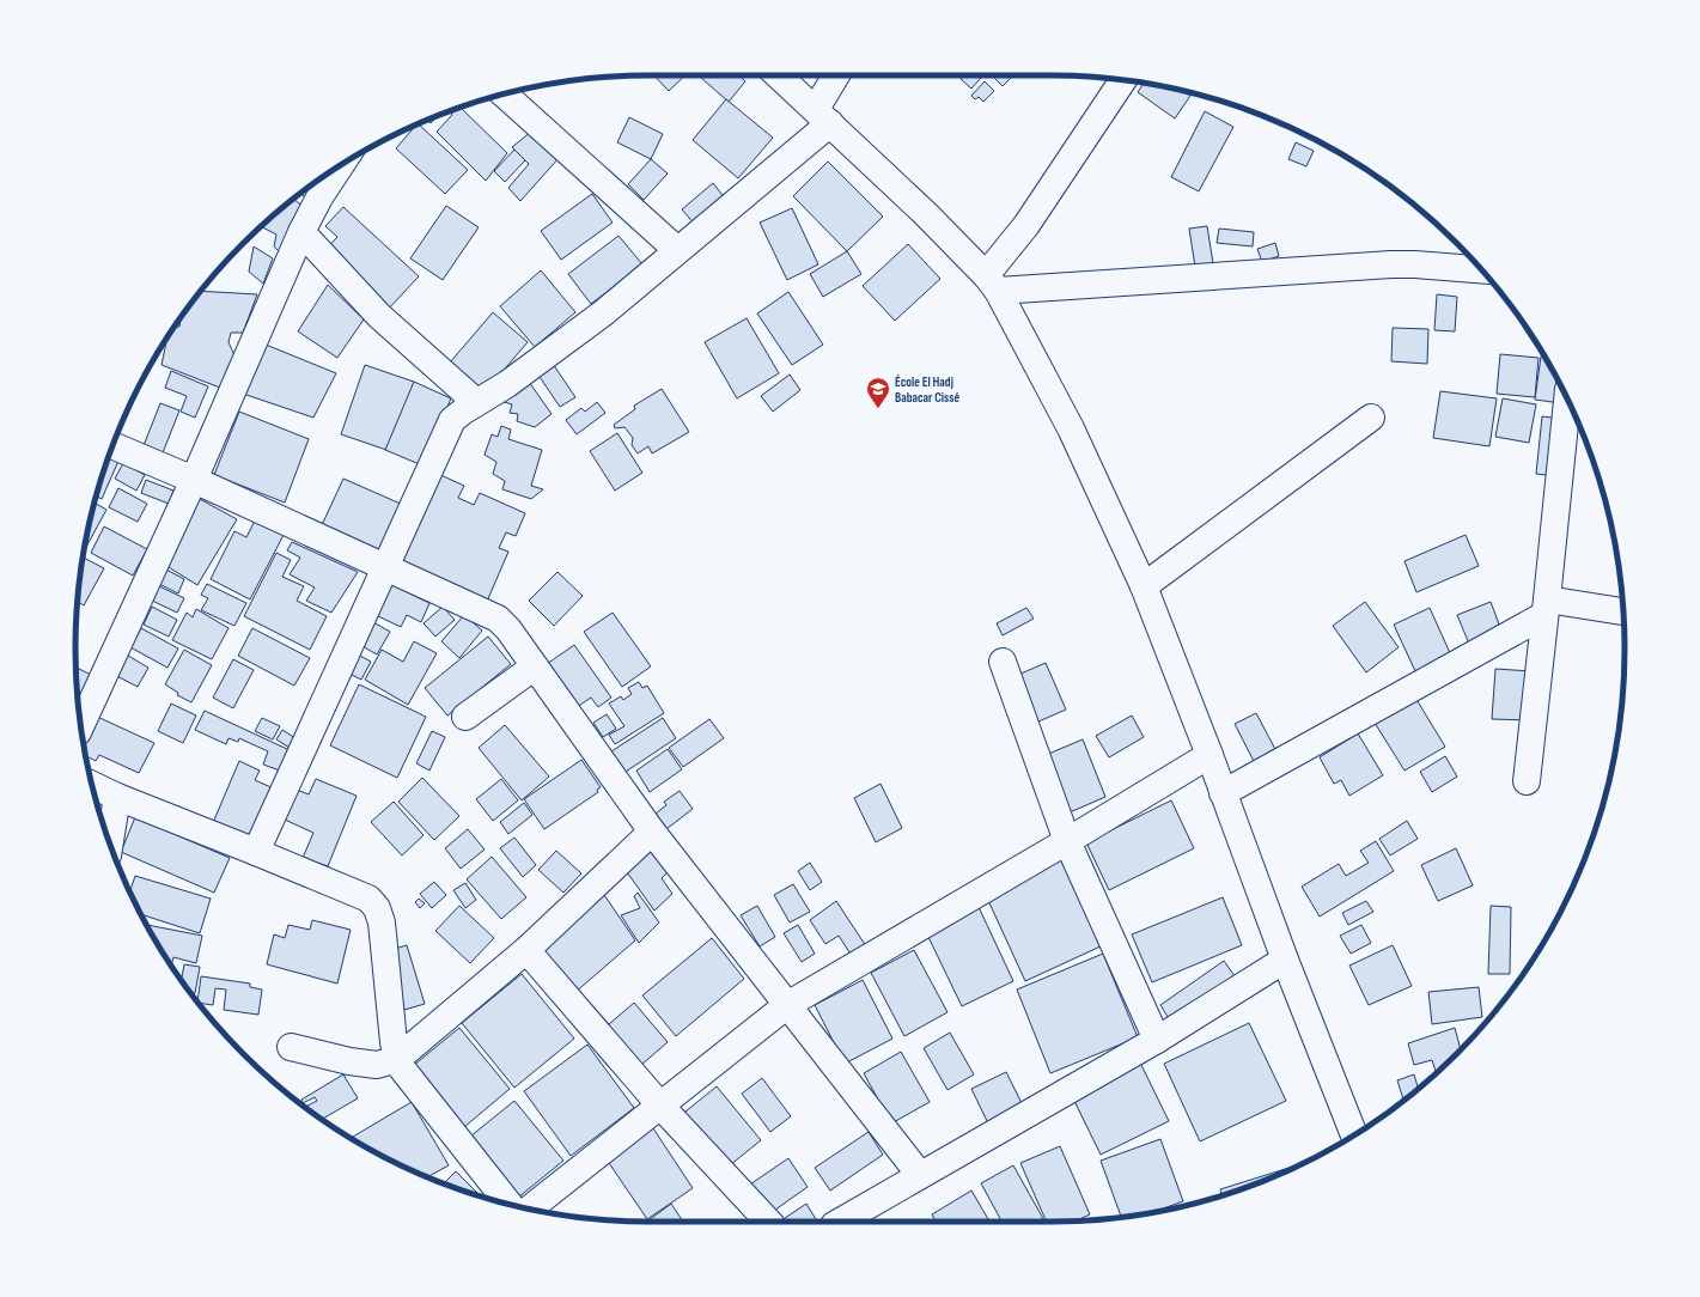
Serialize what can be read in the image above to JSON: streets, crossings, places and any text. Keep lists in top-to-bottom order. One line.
{"places":{"school or university":["École El Hadj Babacar Cissé"]}}
